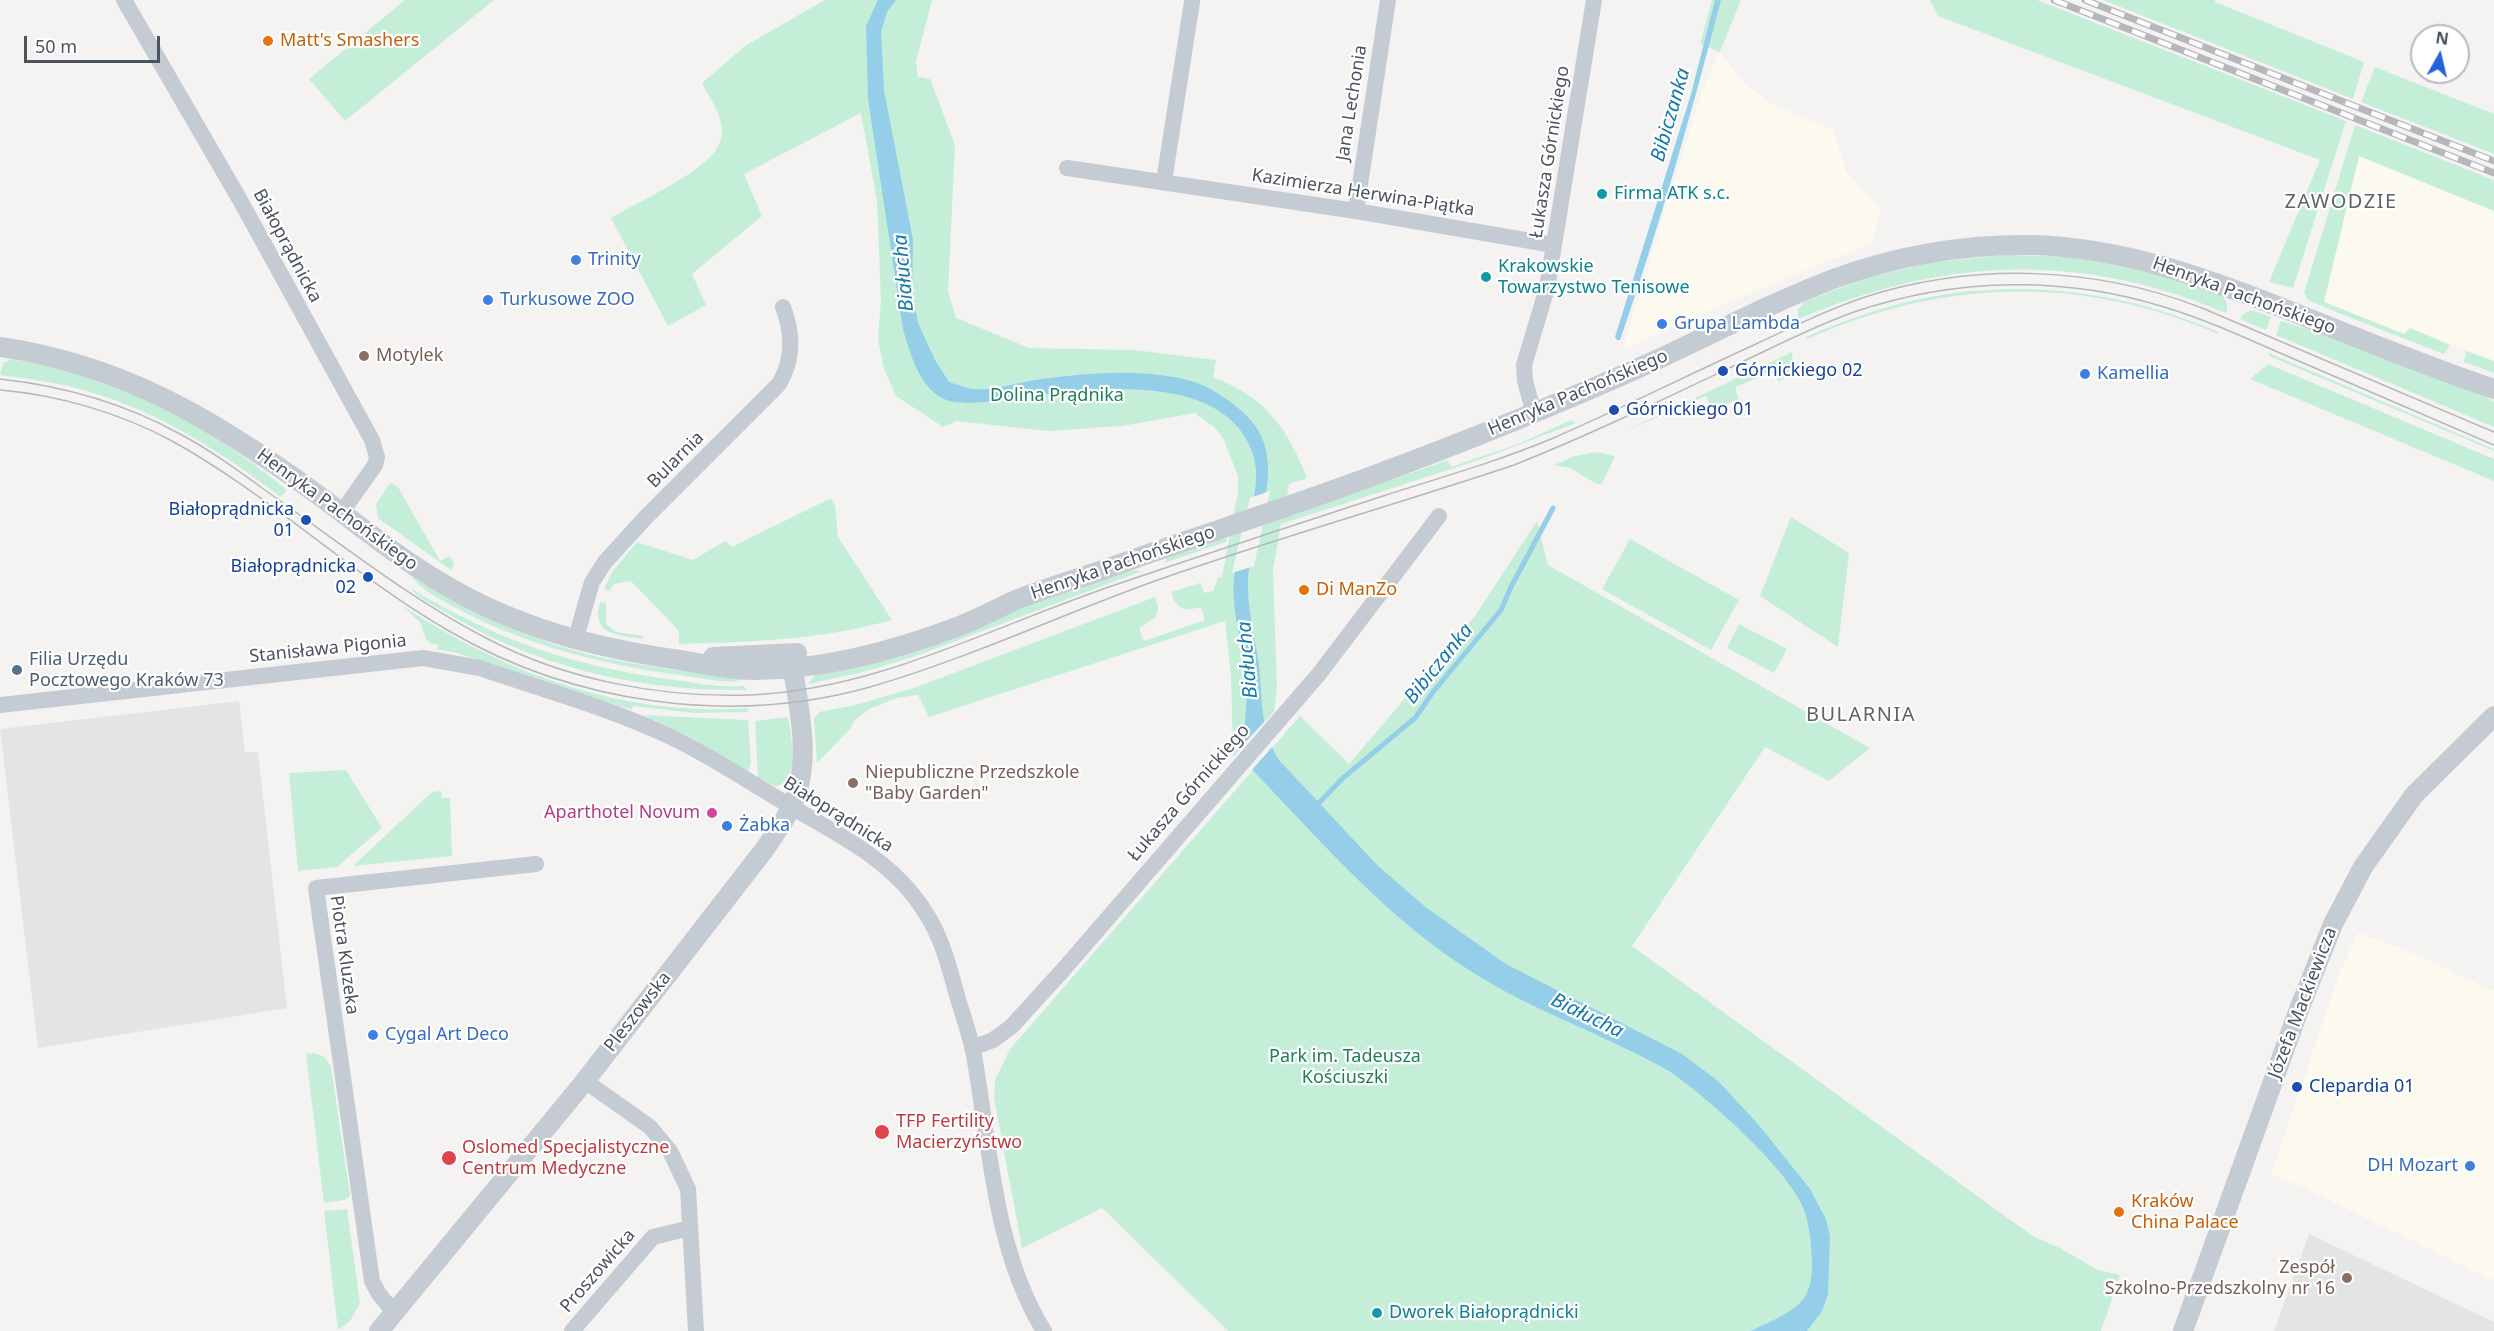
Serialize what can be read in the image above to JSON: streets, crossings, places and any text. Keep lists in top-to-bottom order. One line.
{"streets":{"street":["Jana Lechonia","Łukasza Górnickiego","Kazimierza Herwina-Piątka","Białoprądnicka","Henryka Pachońskiego","Bularnia","Stanisława Pigonia","Piotra Kluzeka","Józefa Mackiewicza","Pleszowska","Proszowicka"]},"crossings":[["Jana Lechonia","Kazimierza Herwina-Piątka"],["Łukasza Górnickiego","Kazimierza Herwina-Piątka"],["Łukasza Górnickiego","Białoprądnicka"],["Łukasza Górnickiego","Henryka Pachońskiego"],["Białoprądnicka","Henryka Pachońskiego"],["Białoprądnicka","Stanisława Pigonia"],["Białoprądnicka","Pleszowska"],["Henryka Pachońskiego","Bularnia"],["Henryka Pachońskiego","Pleszowska"],["Piotra Kluzeka","Pleszowska"]],"districts":["ZAWODZIE","BULARNIA"],"water":["Bibiczanka","Białucha"],"parks":["Dolina Prądnika","Park im. Tadeusza Kościuszki"],"places":["Matt's Smashers","Firma ATK s.c.","Trinity","Krakowskie Towarzystwo Tenisowe","Turkusowe ZOO","Grupa Lambda","Motylek","Górnickiego 02","Kamellia","Górnickiego 01","Białoprądnicka 01","Białoprądnicka 02","Di ManZo","Filia Urzędu Pocztowego Kraków 73","Niepubliczne Przedszkole \"Baby Garden\"","Aparthotel Novum","Żabka","Cygal Art Deco","Clepardia 01","TFP Fertility Macierzyństwo","Oslomed Specjalistyczne Centrum Medyczne","DH Mozart","Kraków China Palace","Zespół Szkolno-Przedszkolny nr 16","Dworek Białoprądnicki"],"scale_bar":"50 m","north":"top"}
